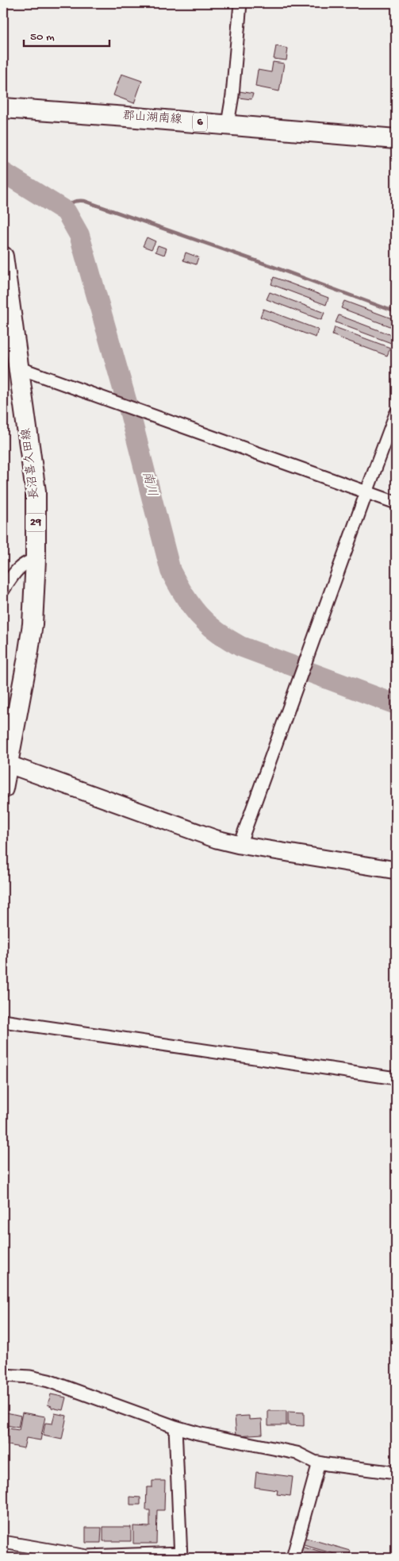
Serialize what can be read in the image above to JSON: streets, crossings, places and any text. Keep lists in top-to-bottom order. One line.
{"streets":{"main road":["郡山湖南線","6","長沼喜久田線","29"]},"water":["南川"],"scale_bar":"50 m"}
